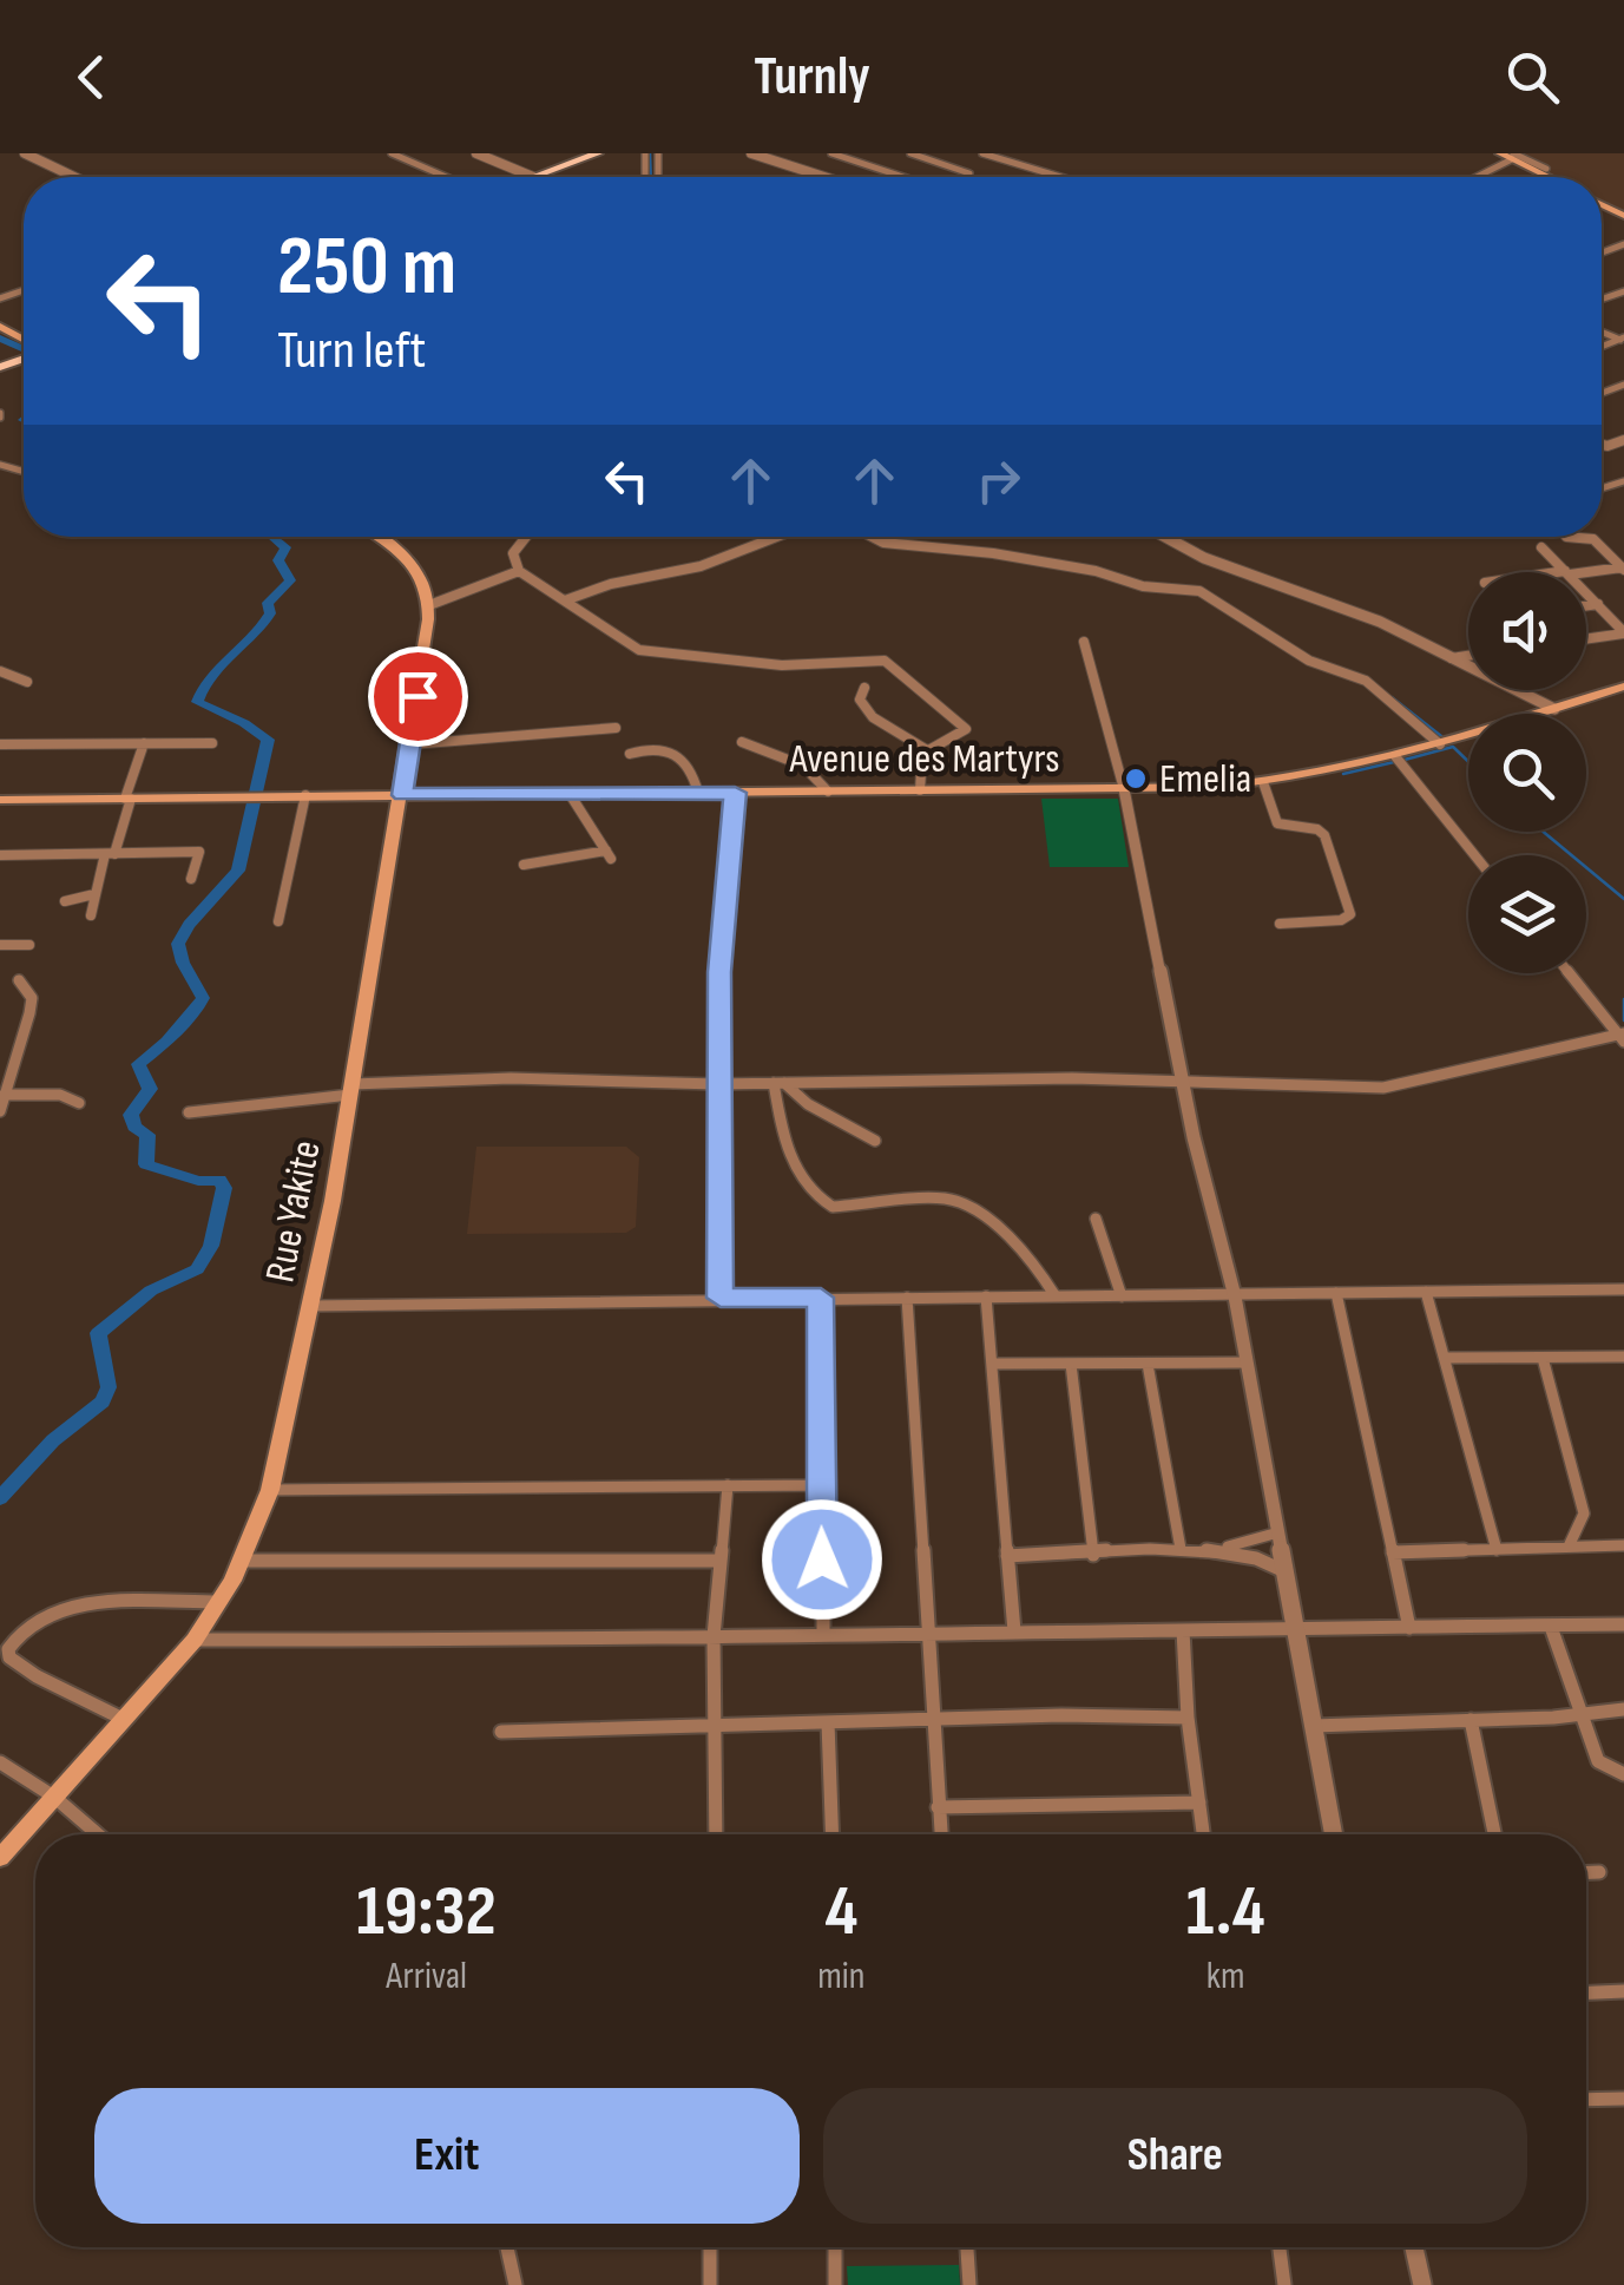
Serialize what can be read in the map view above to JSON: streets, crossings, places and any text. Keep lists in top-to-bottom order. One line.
{"streets":{"main road":["Avenue des Martyrs","Rue Yakite"]},"crossings":[["Avenue des Martyrs","Rue Yakite"]],"places":["Emelia"],"page":{"header":"Turnly","turn":["250 m","Turn left"],"eta":["19:32","Arrival","4","min","1.4","km"],"buttons":["Exit","Share"]}}
